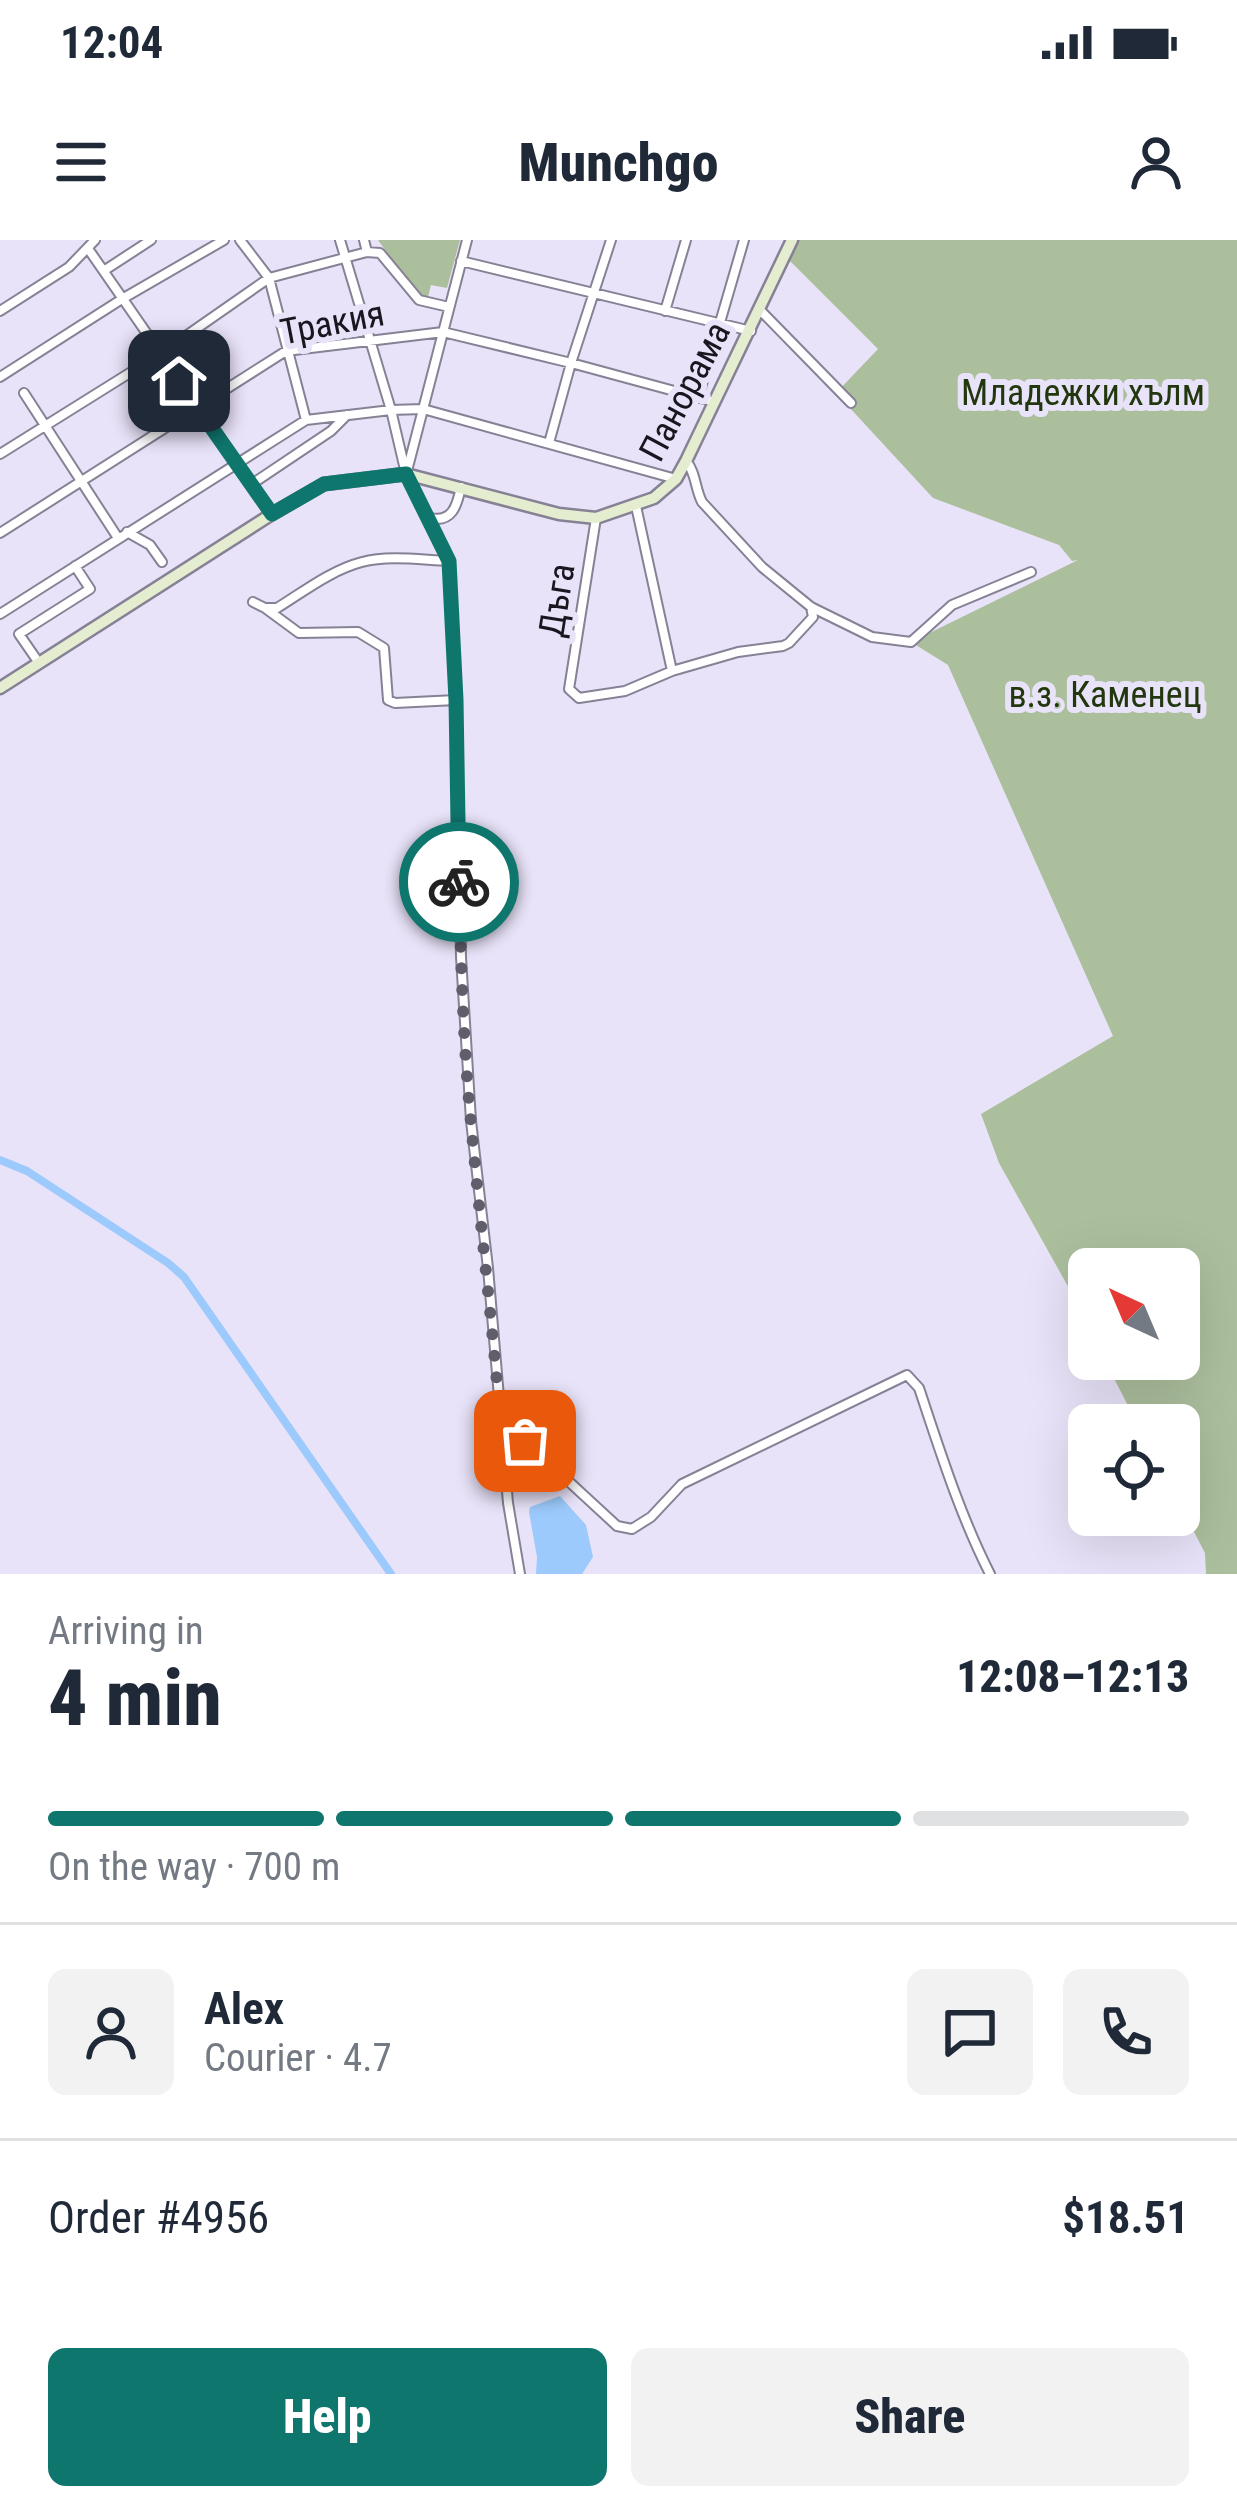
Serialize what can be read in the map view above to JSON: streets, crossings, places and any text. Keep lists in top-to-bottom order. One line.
{"streets":{"street":["Тракия","Панорама","Дъга"]},"crossings":[["Тракия","Панорама"],["Панорама","Дъга"]],"parks":["Младежки хълм","в.з. Каменец"],"north":"top left","page":{"status":"12:04","header":"Munchgo","heading":["4 min","Arriving in","12:08–12:13"],"panel":["Alex","Courier · 4.7","Order #4956","$18.51"],"bar":"On the way · 700 m","buttons":["Help","Share"]}}
